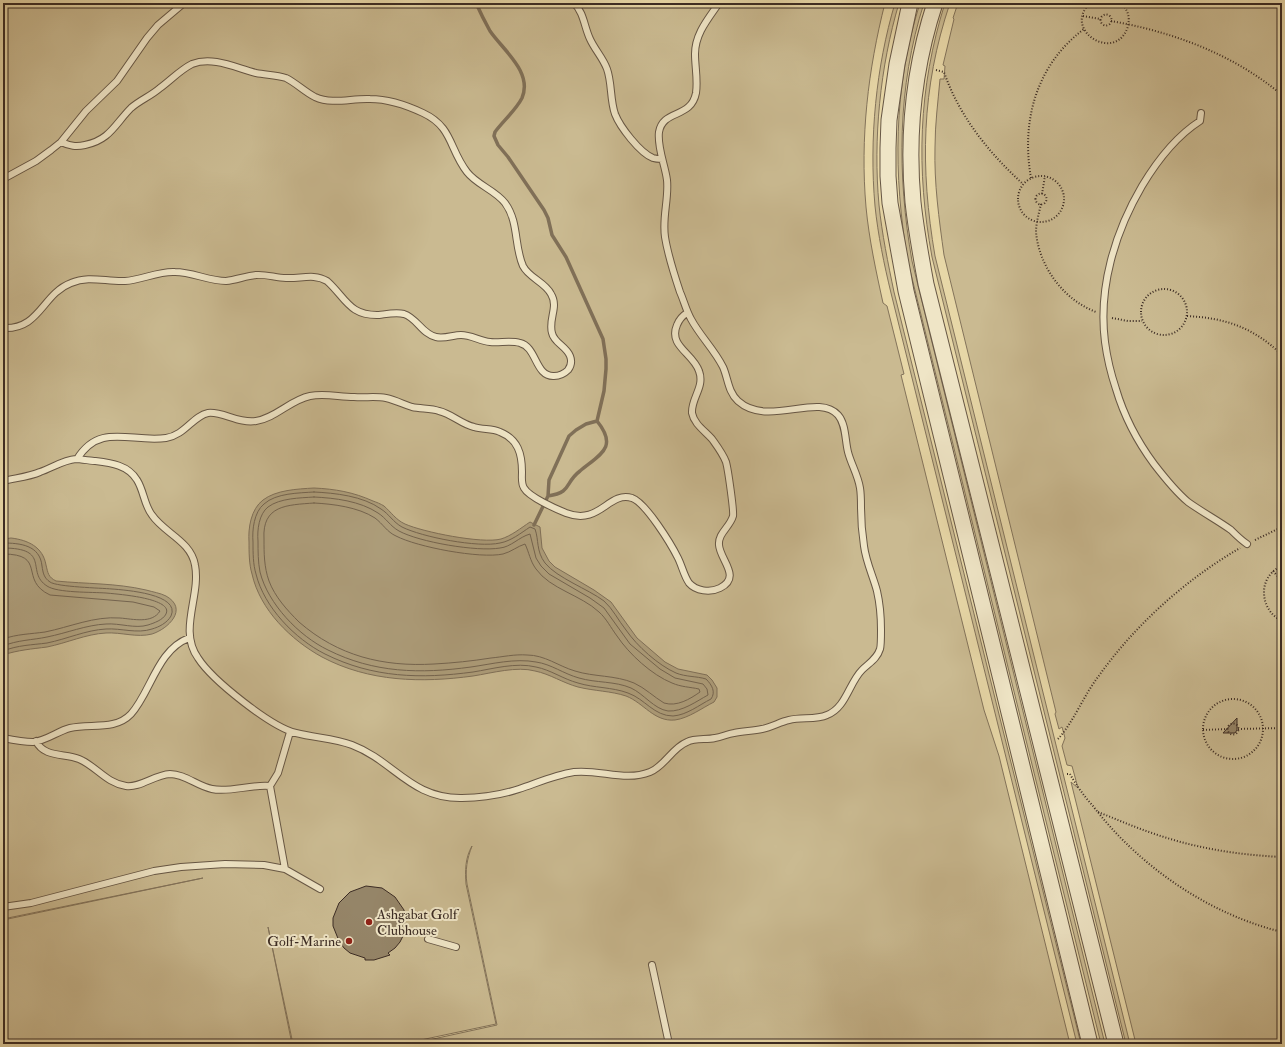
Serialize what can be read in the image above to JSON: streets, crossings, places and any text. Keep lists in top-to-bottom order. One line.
{"places":["Ashgabat Golf Clubhouse","Golf-Marine"]}
